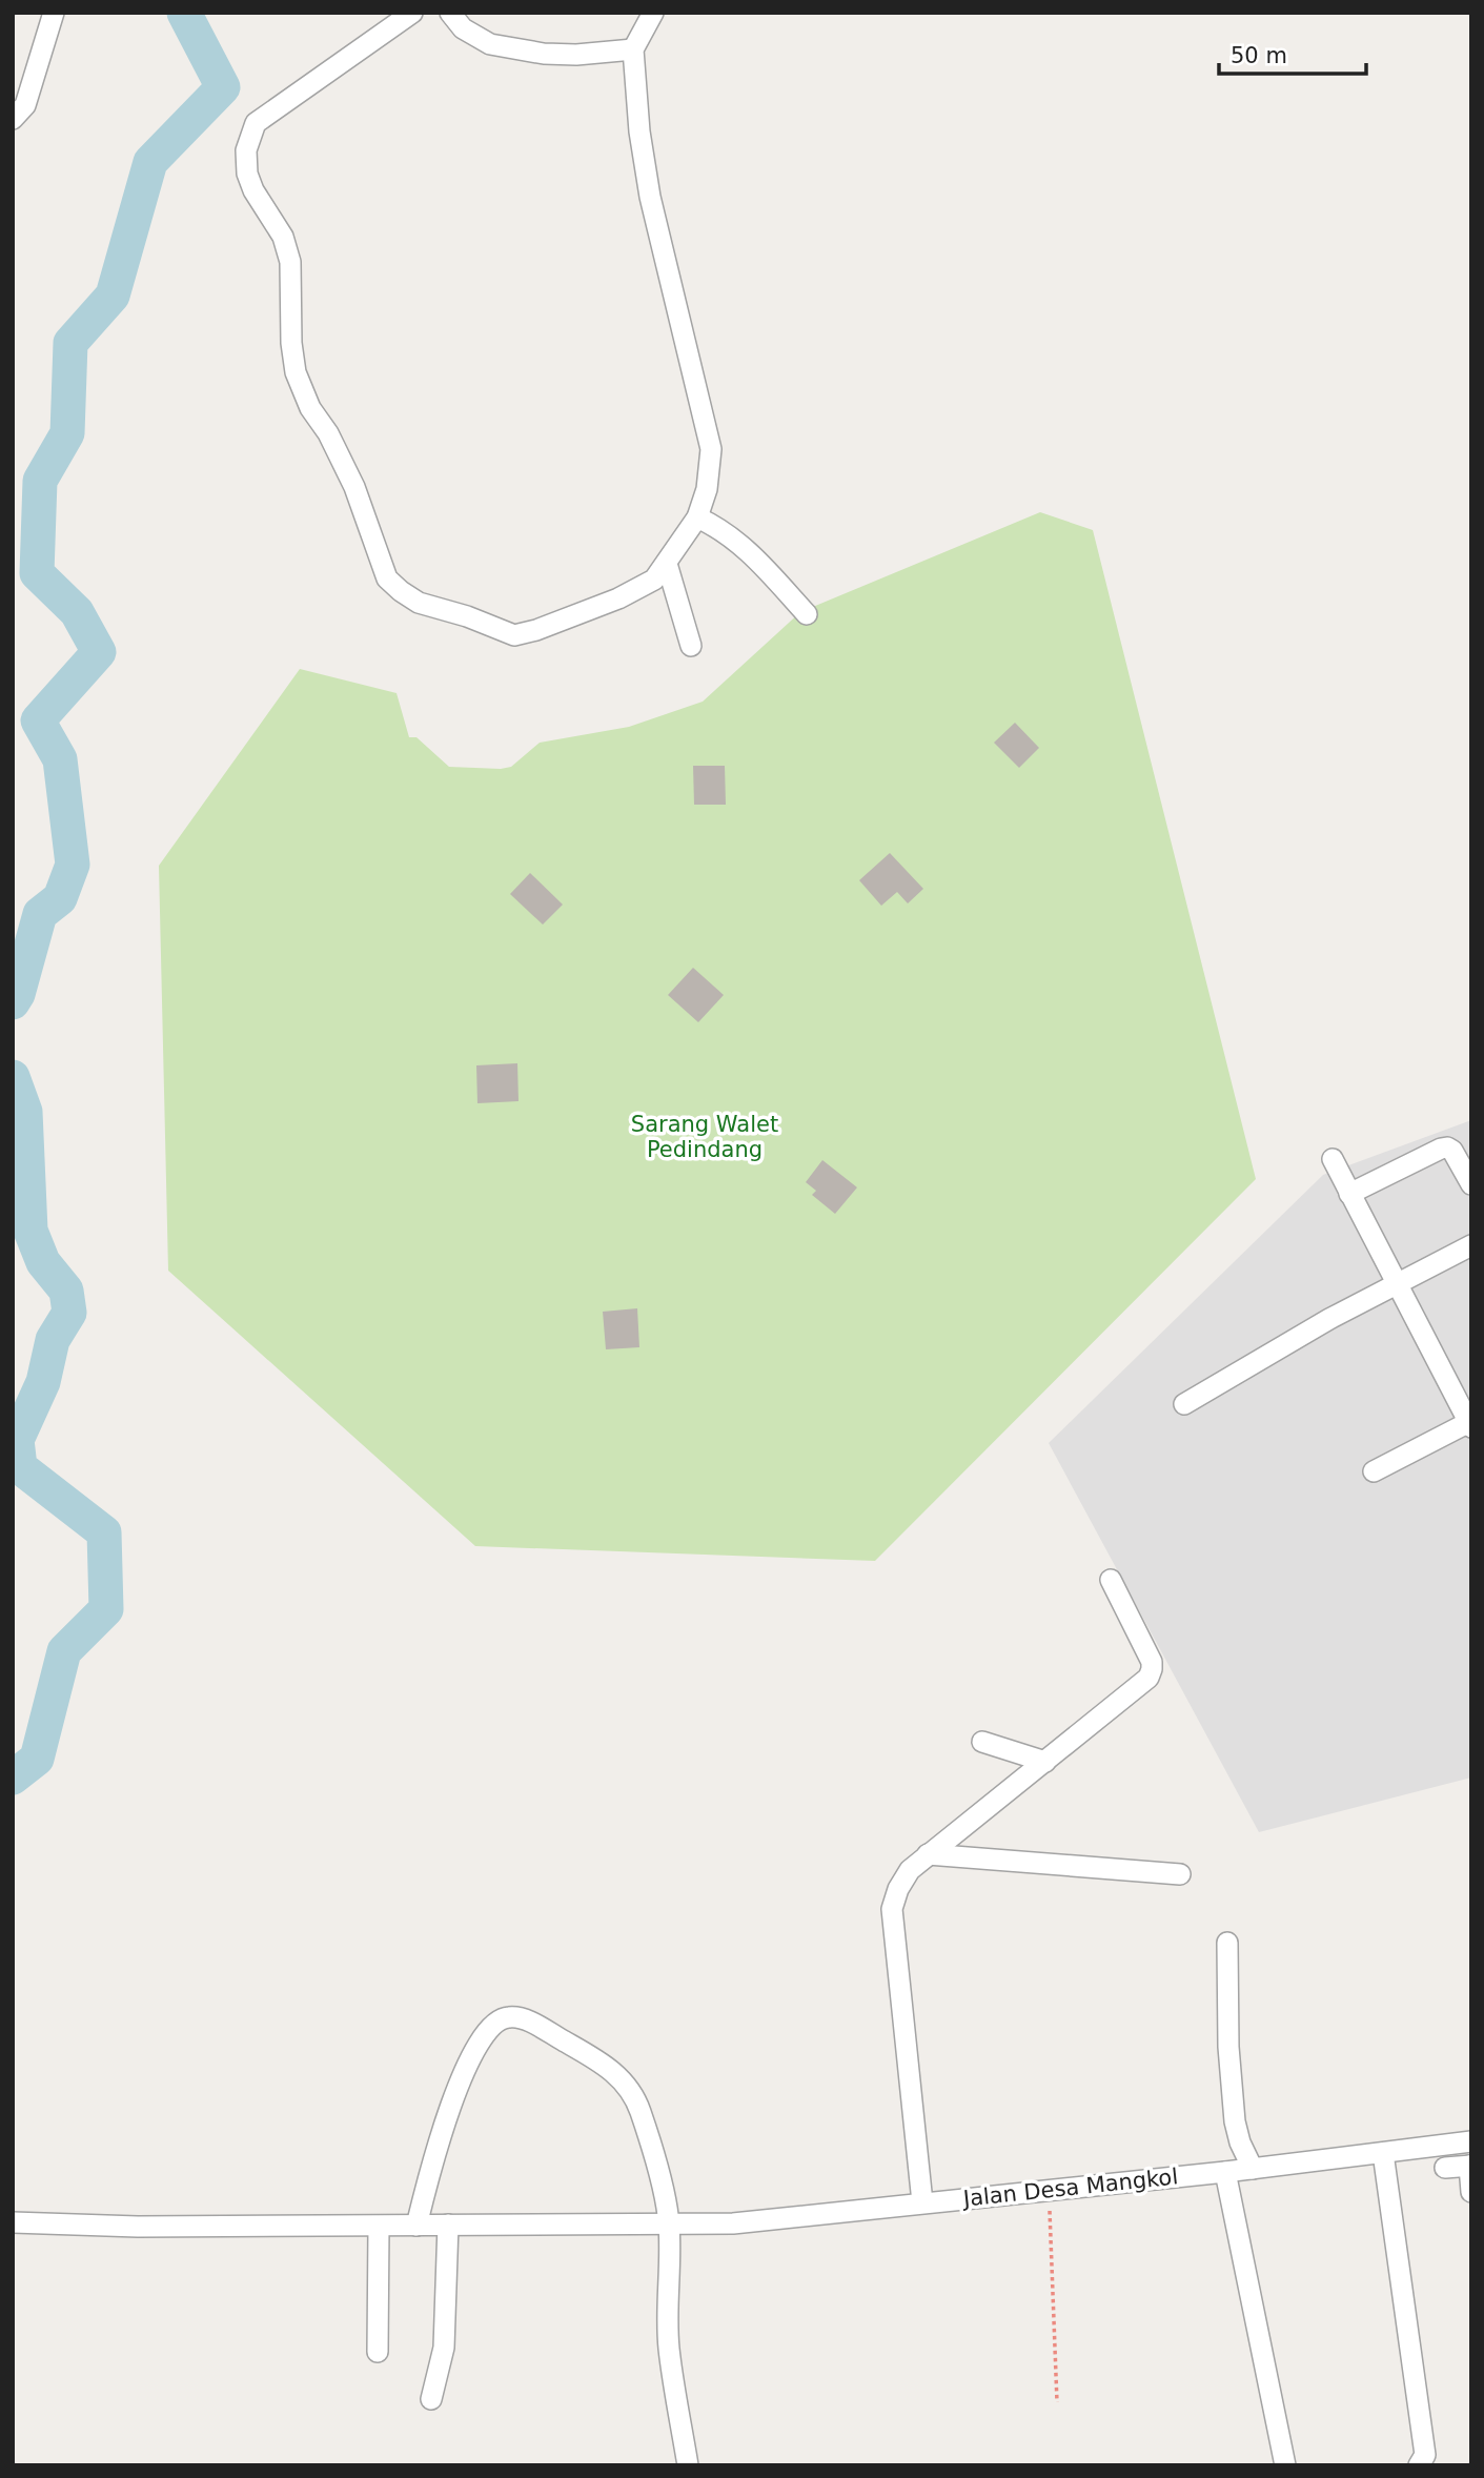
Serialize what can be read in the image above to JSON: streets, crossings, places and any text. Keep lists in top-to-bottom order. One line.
{"streets":{"street":["Jalan Desa Mangkol"]},"parks":["Sarang Walet Pedindang"],"scale_bar":"50 m"}
